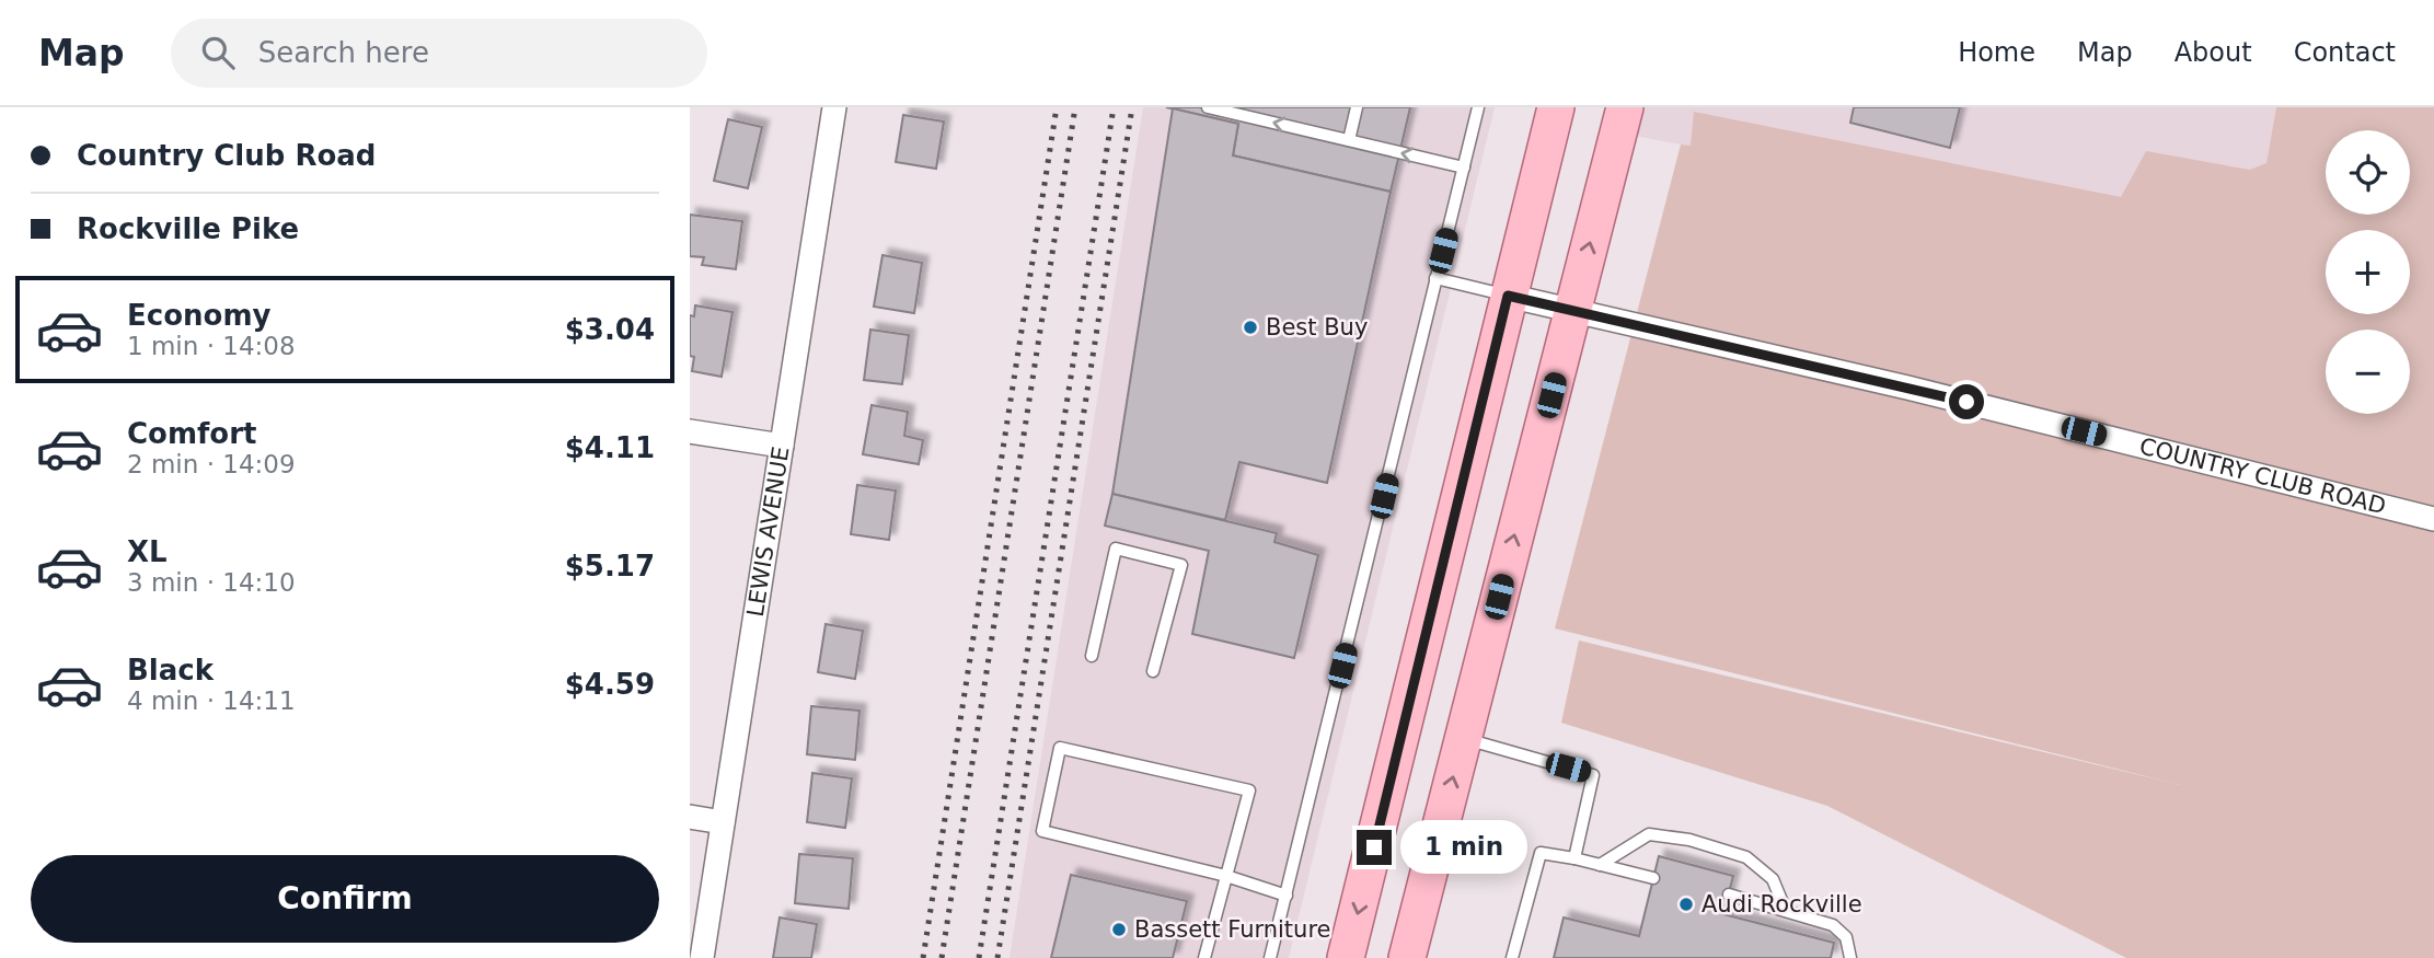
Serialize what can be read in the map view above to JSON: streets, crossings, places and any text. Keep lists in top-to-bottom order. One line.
{"streets":{"street":["COUNTRY CLUB ROAD","LEWIS AVENUE"]},"places":["Best Buy","Audi Rockville","Bassett Furniture"],"page":{"header":"Map","search":"Search here","nav":["Home","Map","About","Contact"],"banner":["Country Club Road","Rockville Pike"],"map_buttons":["+","−"],"list":[{"name":"Economy","note":"1 min · 14:08","value":"$3.04"},{"name":"Comfort","note":"2 min · 14:09","value":"$4.11"},{"name":"XL","note":"3 min · 14:10","value":"$5.17"},{"name":"Black","note":"4 min · 14:11","value":"$4.59"}],"bubble":"1 min","buttons":"Confirm"}}
